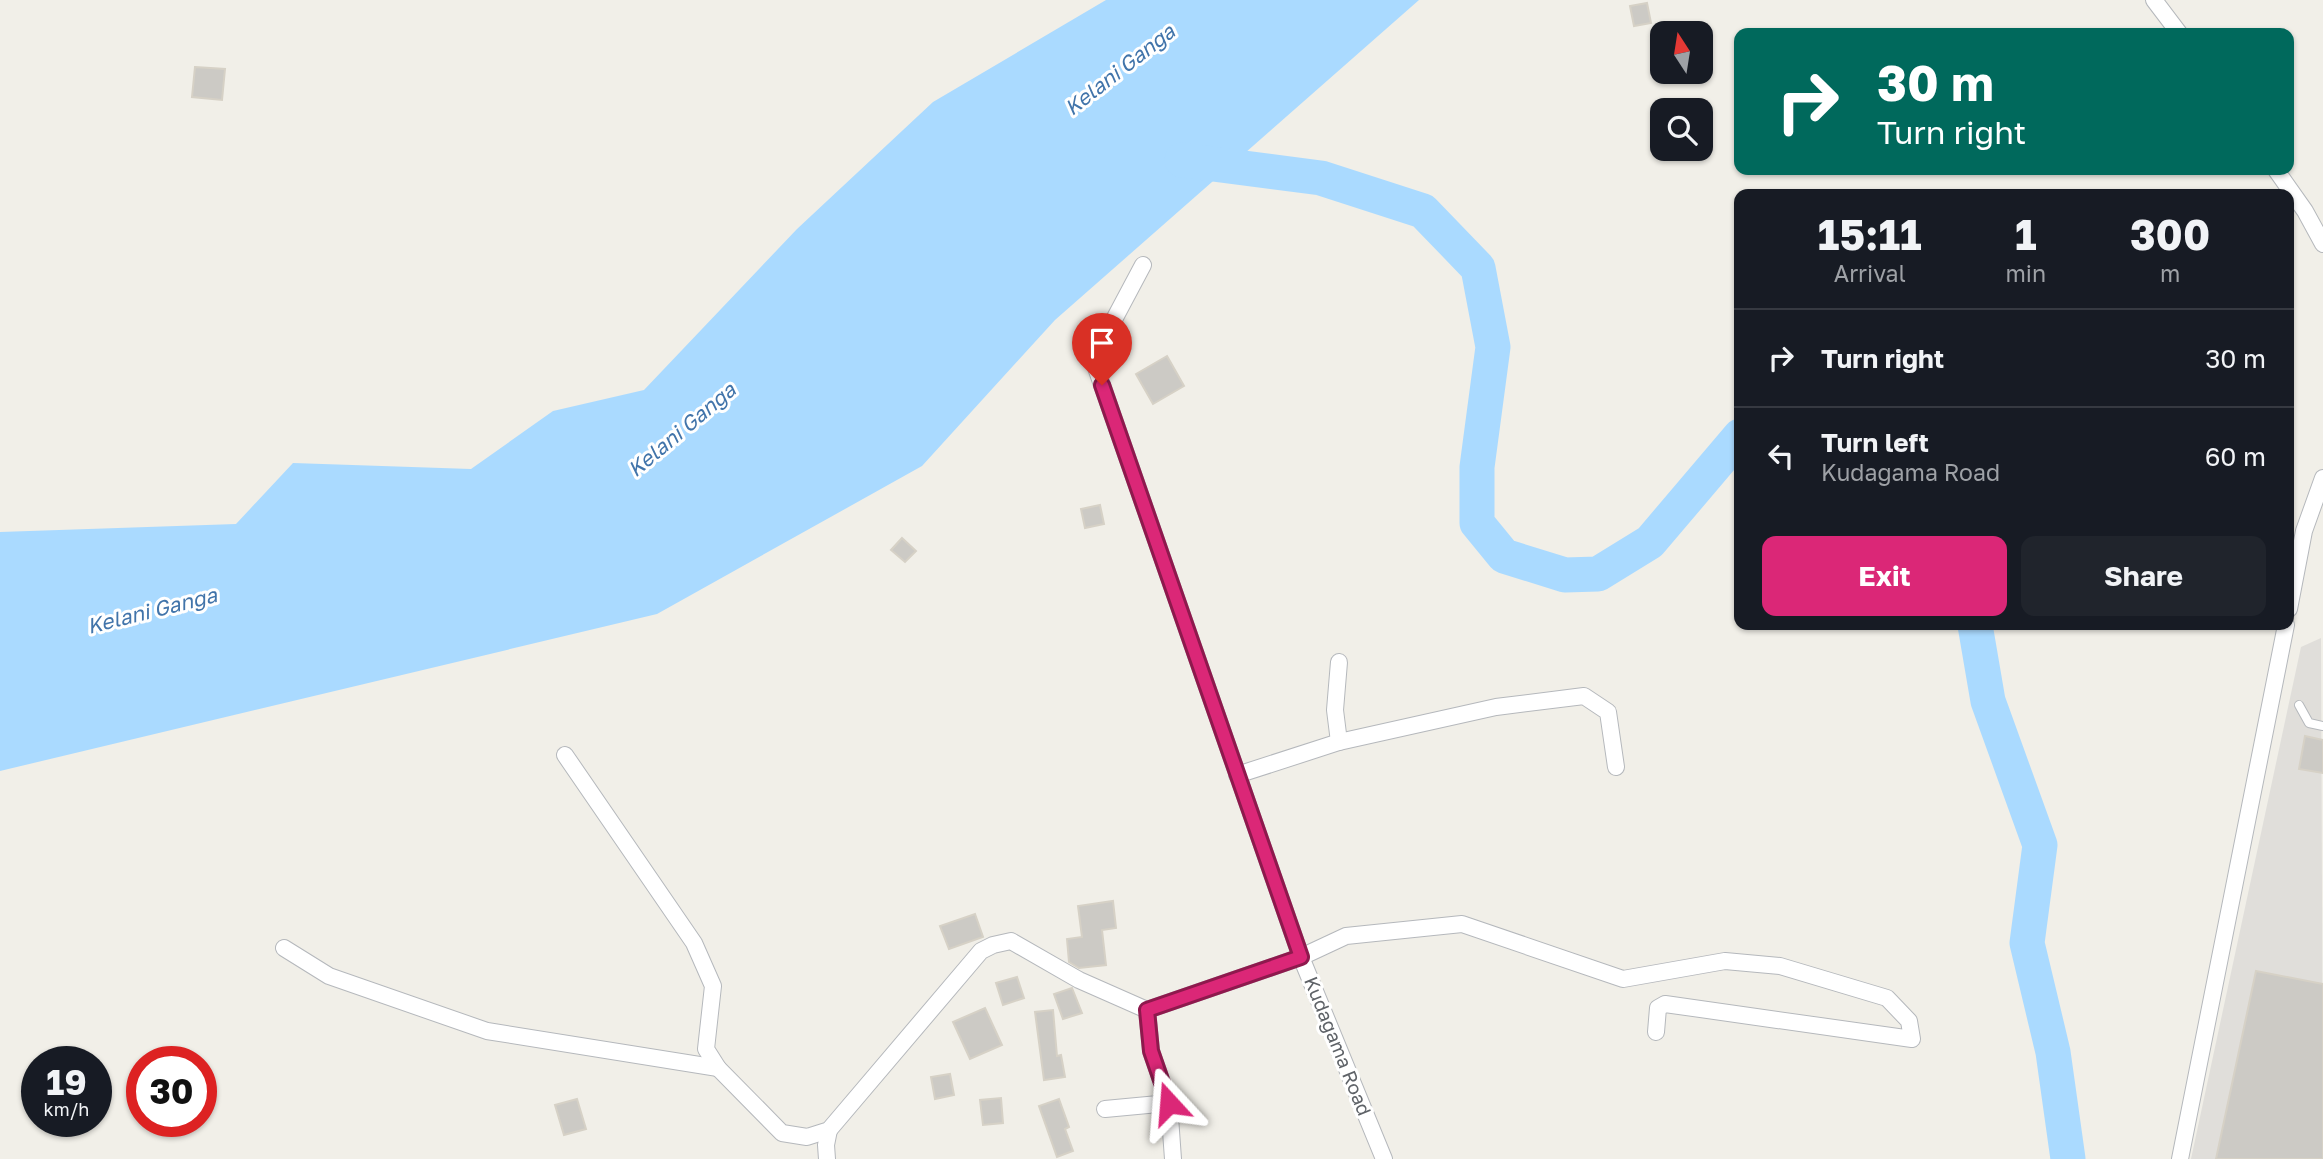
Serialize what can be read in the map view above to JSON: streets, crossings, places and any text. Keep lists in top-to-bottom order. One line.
{"streets":{"street":["Kudagama Road"]},"water":["Kelani Ganga"],"north":"top","page":{"turn":["30 m","Turn right"],"eta":["15:11","Arrival","1","min","300","m"],"list":[{"name":"Turn right","value":"30 m"},{"name":"Turn left","note":"Kudagama Road","value":"60 m"}],"buttons":["Exit","Share"],"speed":"19 km/h","limit":"30"}}
